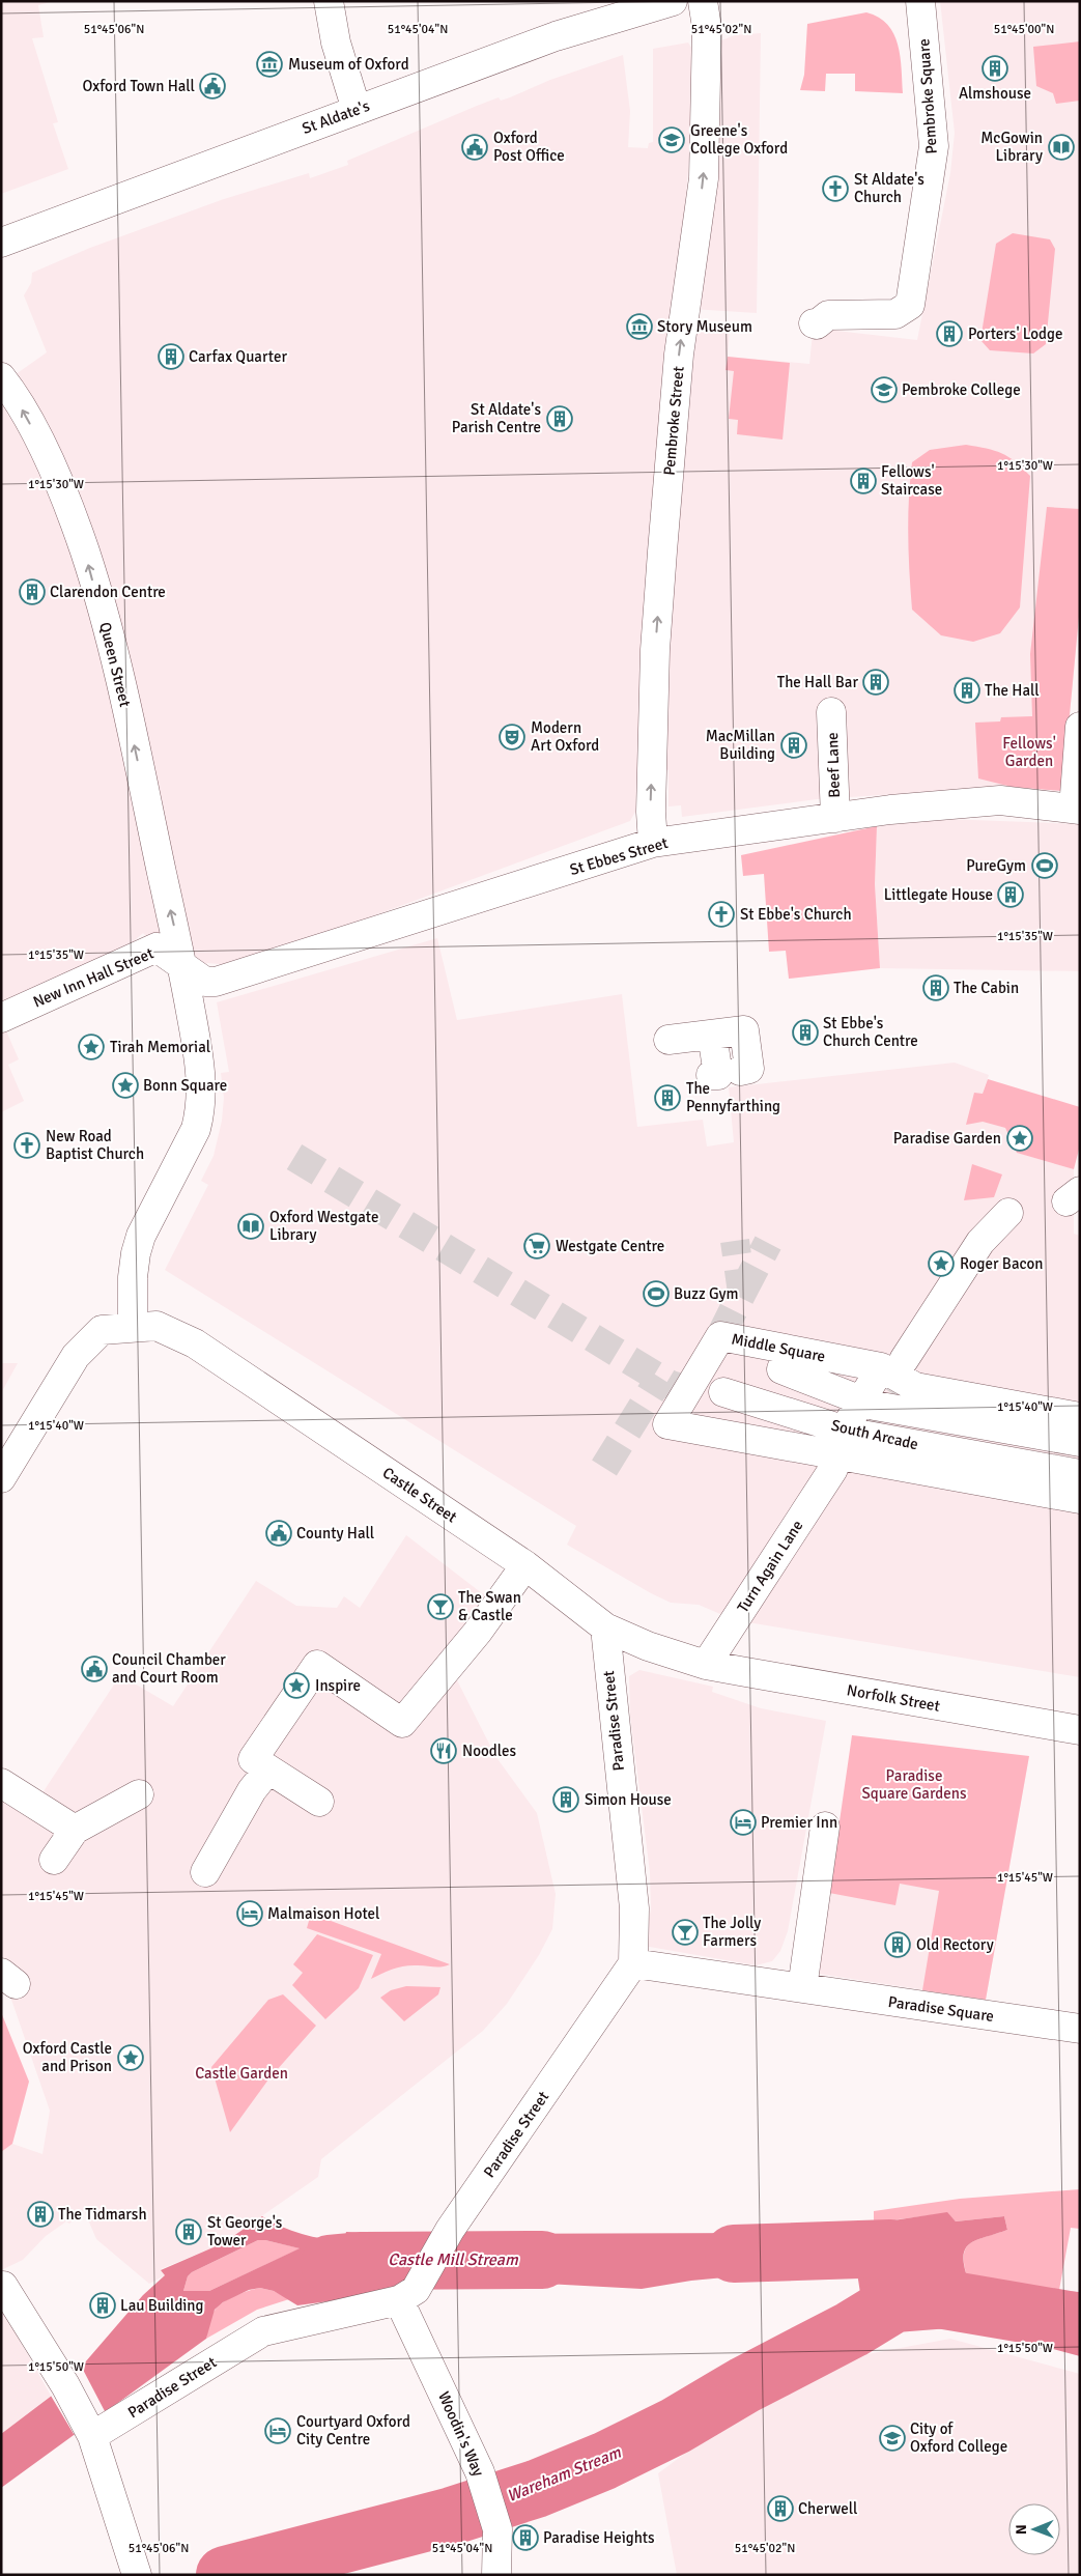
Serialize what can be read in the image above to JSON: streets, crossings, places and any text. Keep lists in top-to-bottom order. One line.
{"streets":{"street":["Pembroke Square","St Aldate's","Pembroke Street","Queen Street","Beef Lane","St Ebbes Street","New Inn Hall Street","Middle Square","South Arcade","Castle Street","Turn Again Lane","Norfolk Street","Paradise Street","Paradise Square","Woodin's Way"]},"crossings":[["Pembroke Street","St Ebbes Street"],["Queen Street","St Ebbes Street"],["Queen Street","New Inn Hall Street"],["Beef Lane","St Ebbes Street"],["St Ebbes Street","New Inn Hall Street"],["Middle Square","South Arcade"],["Middle Square","Turn Again Lane"],["South Arcade","Turn Again Lane"],["Castle Street","Turn Again Lane"],["Castle Street","Norfolk Street"],["Castle Street","Paradise Street"],["Turn Again Lane","Norfolk Street"],["Paradise Street","Paradise Square"],["Paradise Street","Woodin's Way"]],"one_way":["Pembroke Street","Queen Street"],"water":["Castle Mill Stream","Wareham Stream"],"parks":["Fellows' Garden","Paradise Square Gardens","Castle Garden"],"places":{"museum":["Museum of Oxford","Story Museum"],"building":["Almshouse","Porters' Lodge","Carfax Quarter","St Aldate's Parish Centre","Fellows' Staircase","Clarendon Centre","The Hall Bar","The Hall","MacMillan Building","Littlegate House","The Cabin","St Ebbe's Church Centre","The Pennyfarthing","Simon House","Old Rectory","The Tidmarsh","St George's Tower","Lau Building","Cherwell","Paradise Heights"],"public building":["Oxford Town Hall","Oxford Post Office","County Hall","Council Chamber and Court Room"],"school or university":["Greene's College Oxford","Pembroke College","City of Oxford College"],"library":["McGowin Library","Oxford Westgate Library"],"church":["St Aldate's Church","St Ebbe's Church","New Road Baptist Church"],"theatre":["Modern Art Oxford"],"sports":["PureGym","Buzz Gym"],"place":["Tirah Memorial","Bonn Square","Paradise Garden","Roger Bacon","Inspire","Oxford Castle and Prison"],"supermarket":["Westgate Centre"],"bar":["The Swan & Castle","The Jolly Farmers"],"restaurant":["Noodles"],"hotel":["Premier Inn","Malmaison Hotel","Courtyard Oxford City Centre"]},"north":"left","coordinates":["51°45'06\"N","51°45'04\"N","51°45'02\"N","51°45'00\"N","1°15'30\"W","1°15'35\"W","1°15'40\"W","1°15'45\"W","1°15'50\"W"]}
